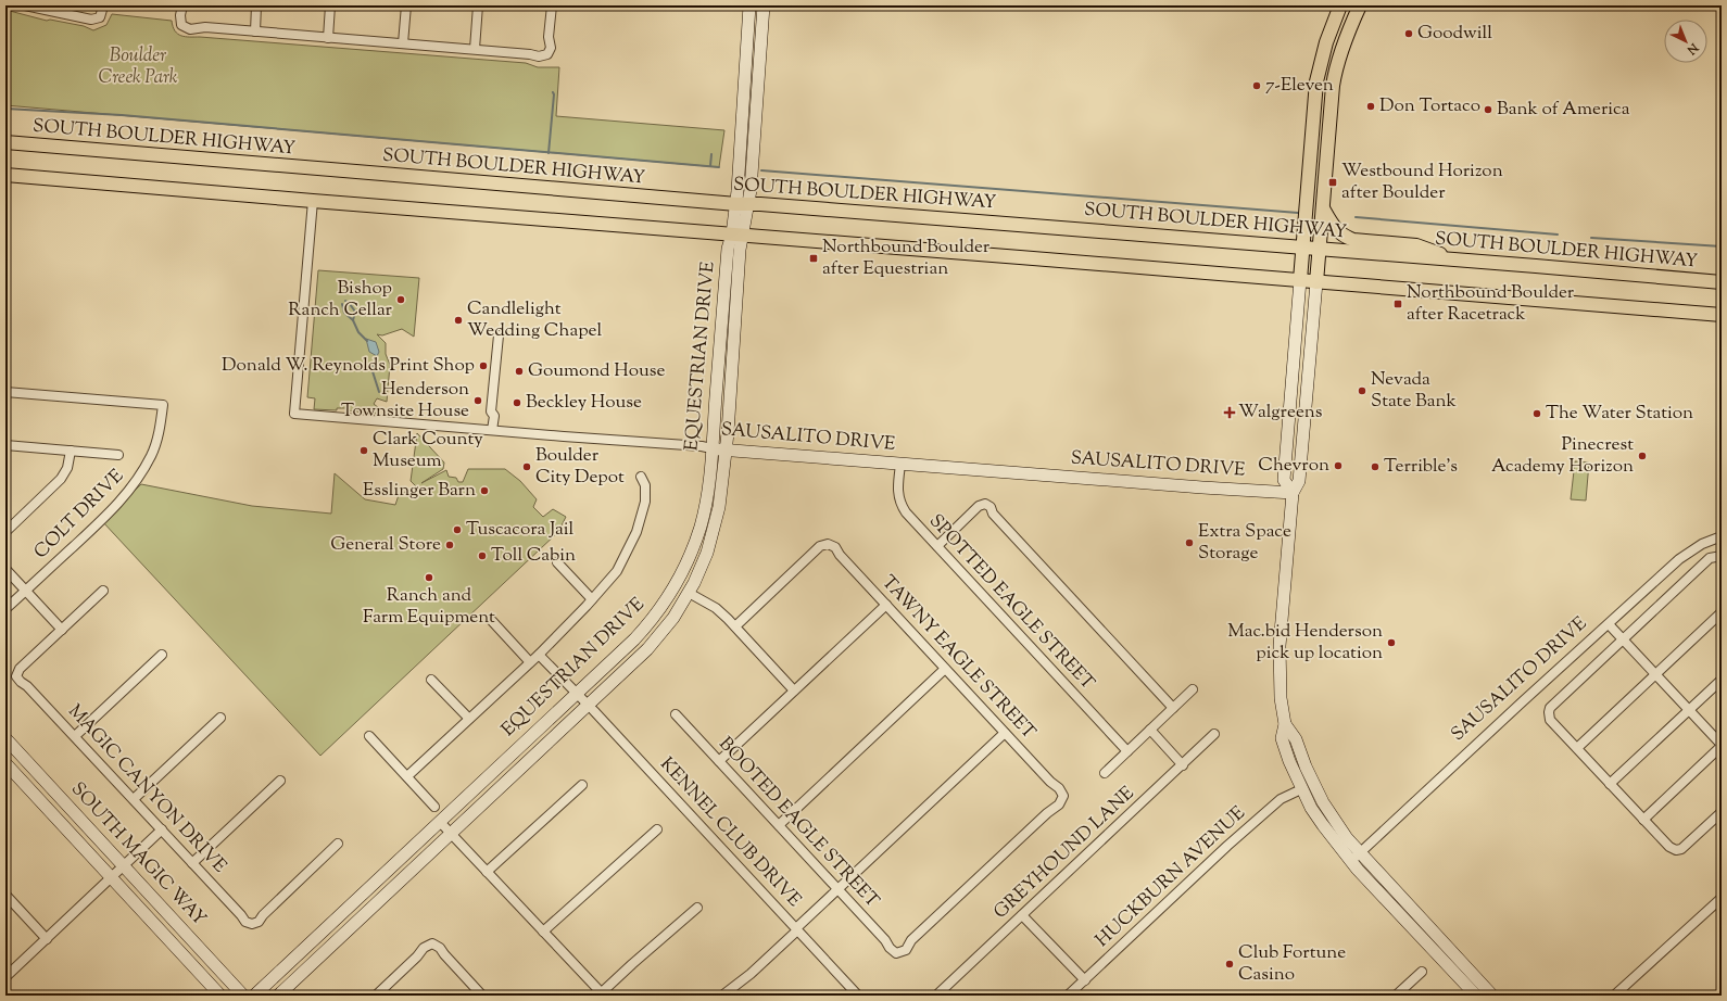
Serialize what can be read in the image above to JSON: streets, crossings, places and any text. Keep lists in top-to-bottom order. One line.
{"streets":{"main road":["SOUTH BOULDER HIGHWAY"],"street":["EQUESTRIAN DRIVE","SAUSALITO DRIVE","COLT DRIVE","SPOTTED EAGLE STREET","TAWNY EAGLE STREET","MAGIC CANYON DRIVE","BOOTED EAGLE STREET","KENNEL CLUB DRIVE","GREYHOUND LANE","SOUTH MAGIC WAY","HUCKBURN AVENUE"]},"crossings":[["SOUTH BOULDER HIGHWAY","EQUESTRIAN DRIVE"],["EQUESTRIAN DRIVE","SAUSALITO DRIVE"],["EQUESTRIAN DRIVE","KENNEL CLUB DRIVE"],["SAUSALITO DRIVE","SPOTTED EAGLE STREET"],["TAWNY EAGLE STREET","BOOTED EAGLE STREET"]],"parks":["Boulder Creek Park"],"places":{"other":["Goodwill","7-Eleven","Don Tortaco","Bank of America","Bishop Ranch Cellar","Candlelight Wedding Chapel","Donald W. Reynolds Print Shop","Goumond House","Nevada State Bank","Henderson Townsite House","Beckley House","The Water Station","Clark County Museum","Pinecrest Academy Horizon","Chevron","Boulder City Depot","Terrible's","Esslinger Barn","Tuscacora Jail","Extra Space Storage","General Store","Toll Cabin","Ranch and Farm Equipment","Mac.bid Henderson pick up location","Club Fortune Casino"],"transit":["Westbound Horizon after Boulder","Northbound Boulder after Equestrian","Northbound Boulder after Racetrack"],"health":["Walgreens"]},"north":"bottom right"}
